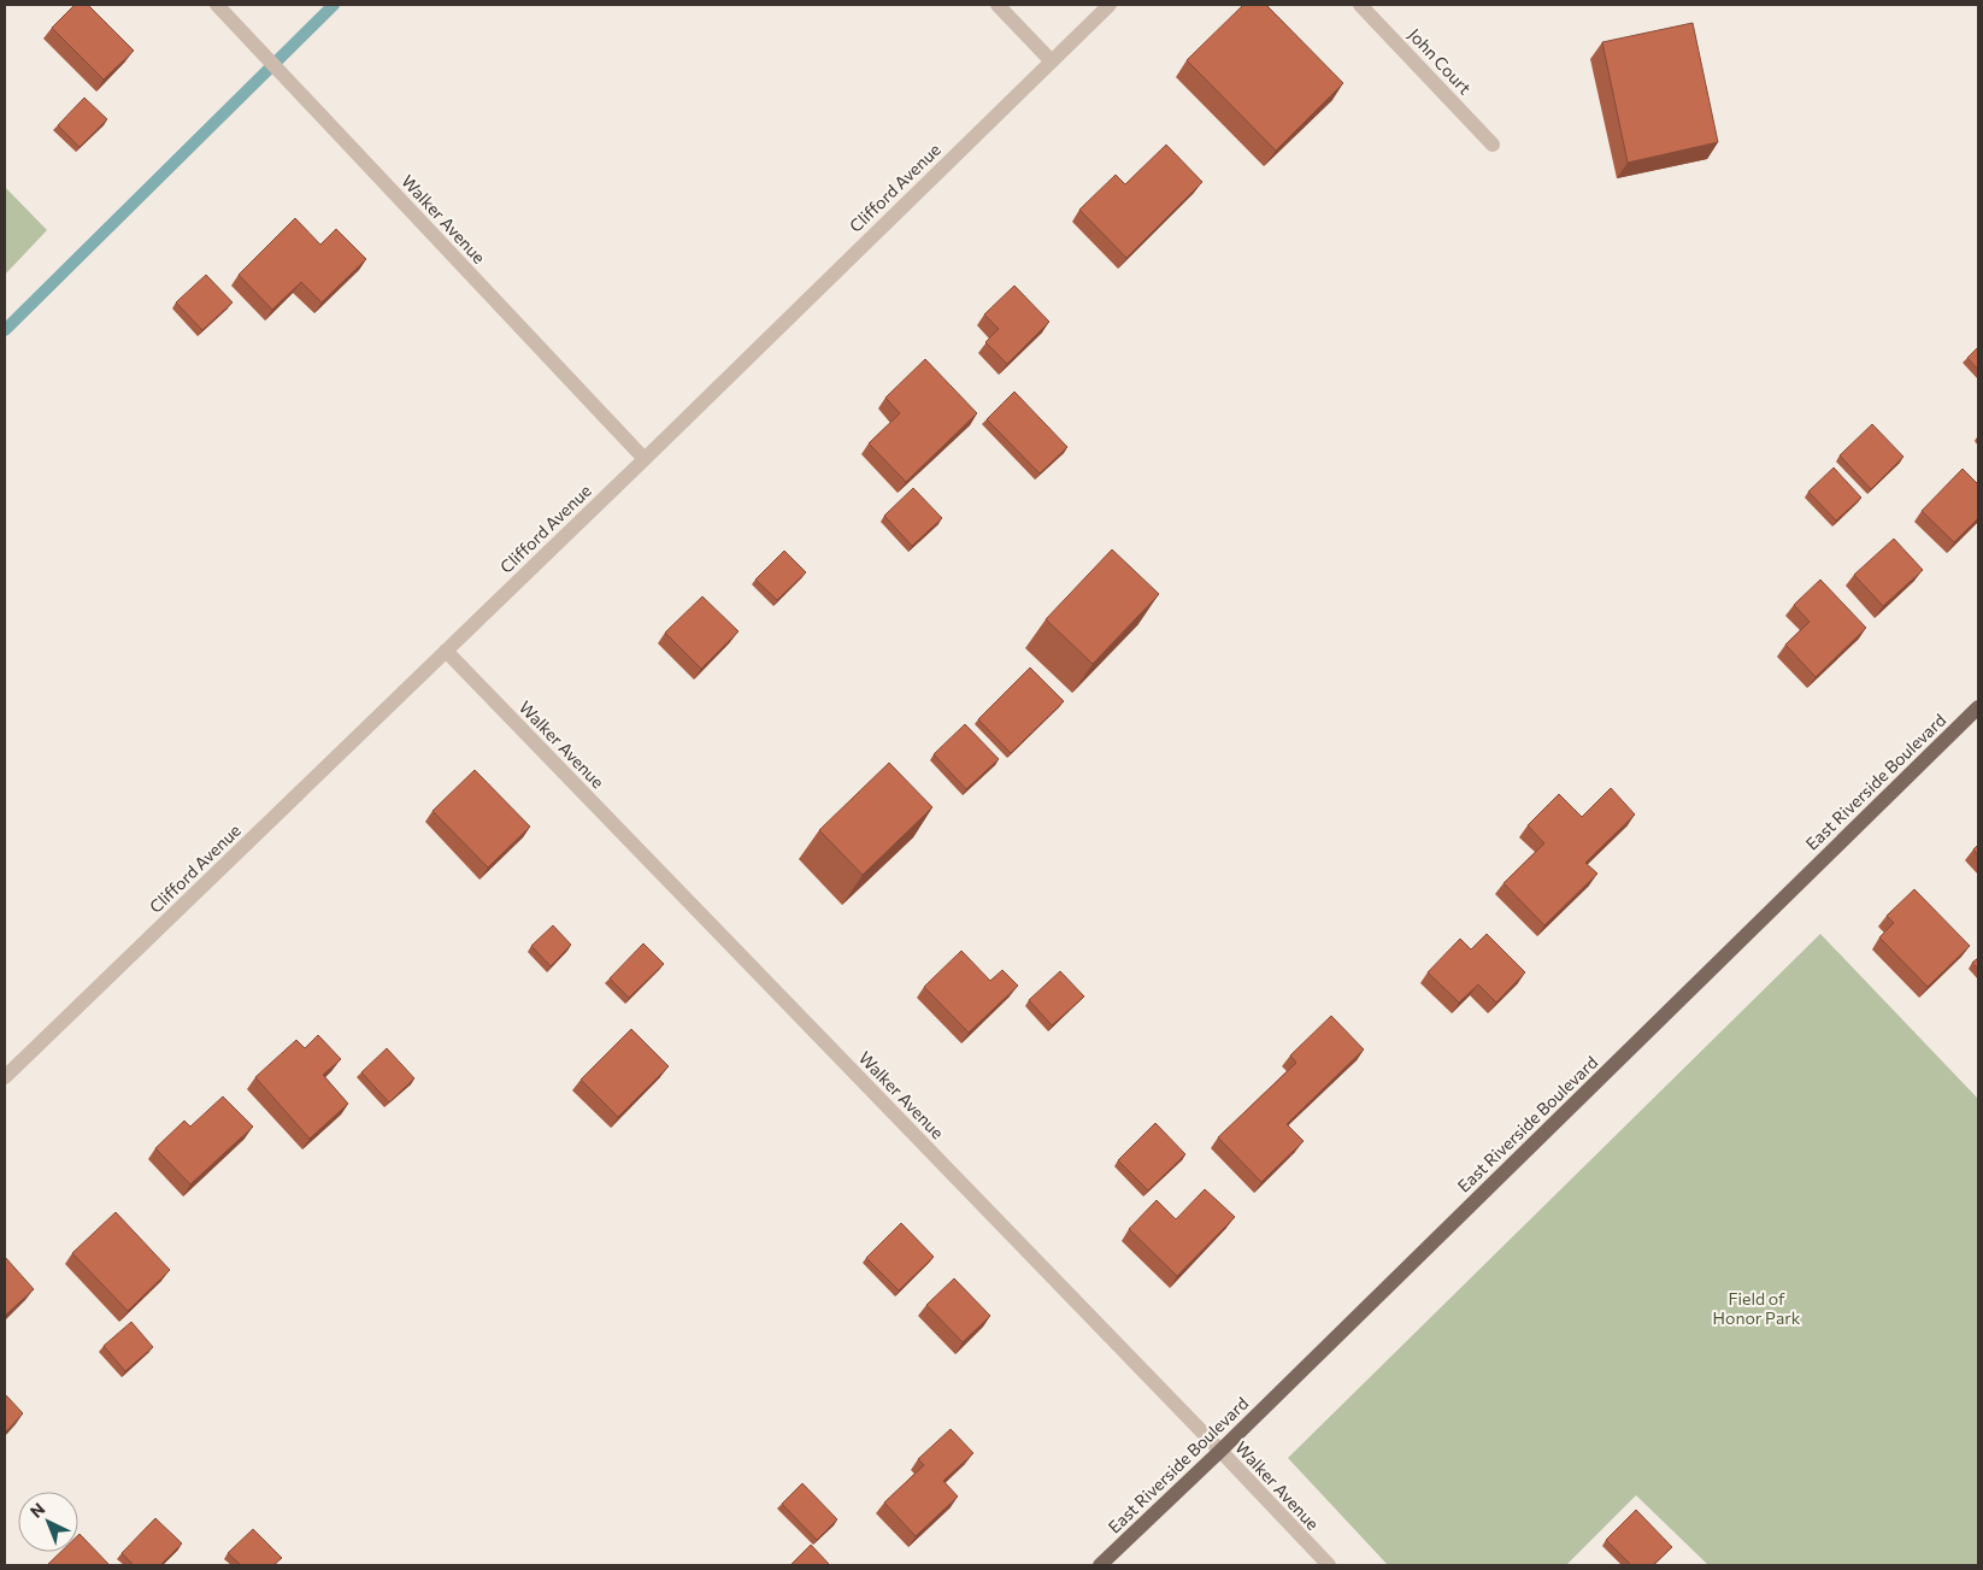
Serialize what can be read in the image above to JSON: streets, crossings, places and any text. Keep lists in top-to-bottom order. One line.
{"streets":{"main road":["East Riverside Boulevard"],"street":["John Court","Clifford Avenue","Walker Avenue"]},"crossings":[["Clifford Avenue","Walker Avenue"],["Walker Avenue","East Riverside Boulevard"]],"parks":["Field of Honor Park"],"north":"top left"}
